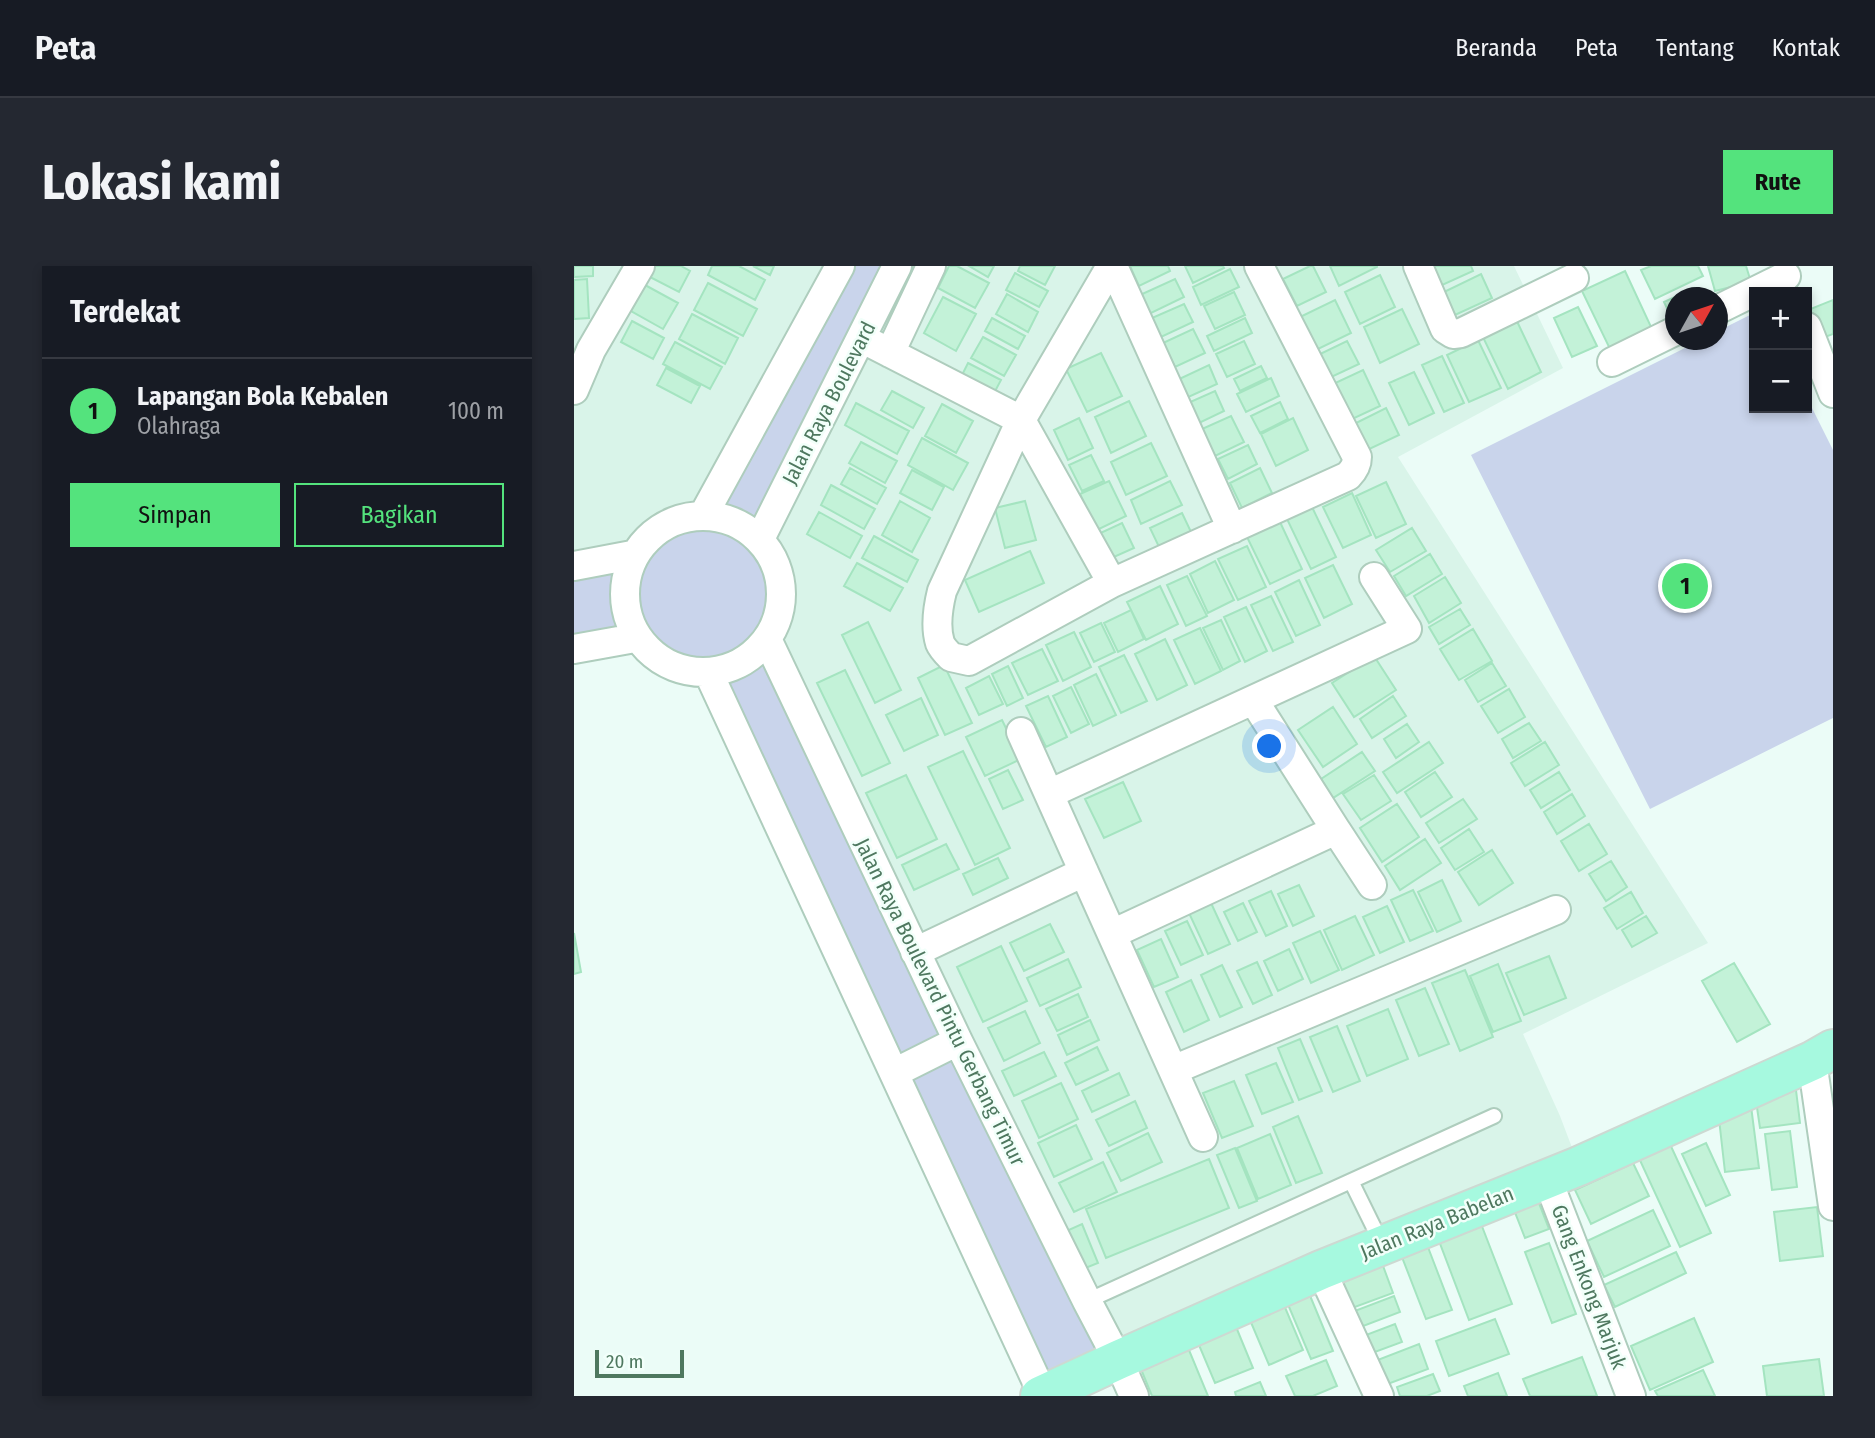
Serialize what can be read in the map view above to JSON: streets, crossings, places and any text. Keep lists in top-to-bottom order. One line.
{"streets":{"main road":["Jalan Raya Babelan"],"street":["Jalan Raya Boulevard","Jalan Raya Boulevard Pintu Gerbang Timur","Gang Enkong Marjuk"]},"crossings":[["Jalan Raya Boulevard","Jalan Raya Boulevard Pintu Gerbang Timur"],["Jalan Raya Boulevard Pintu Gerbang Timur","Jalan Raya Babelan"],["Jalan Raya Babelan","Gang Enkong Marjuk"]],"scale_bar":"20 m","north":"top right","page":{"header":"Peta","nav":["Beranda","Peta","Tentang","Kontak"],"buttons":["Rute",["Simpan","Bagikan"]],"title":"Lokasi kami","heading":"Terdekat","map_buttons":["+","−"],"list":[{"mark":"1","name":"Lapangan Bola Kebalen","note":"Olahraga","value":"100 m"}],"pins":"1","scale":"20 m"}}
